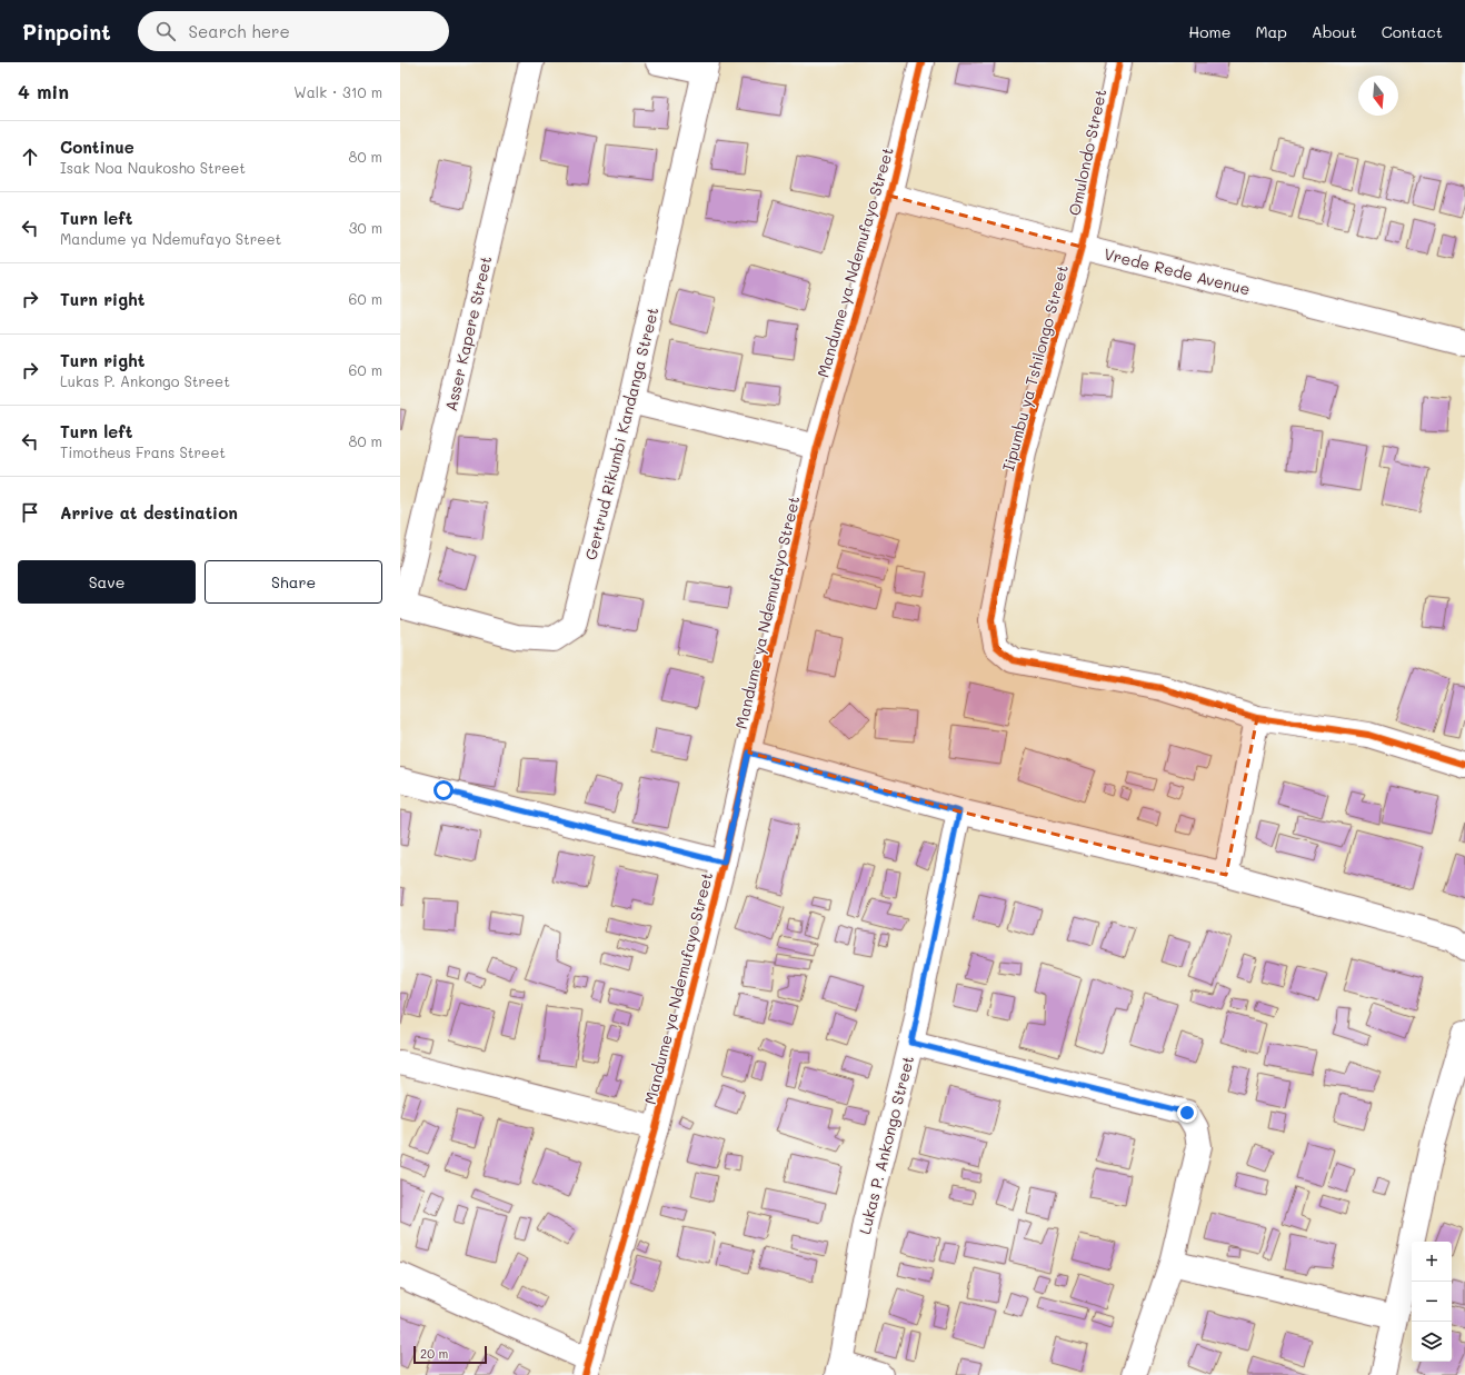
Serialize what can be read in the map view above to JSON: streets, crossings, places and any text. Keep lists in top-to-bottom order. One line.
{"streets":{"street":["Omulondo Street","Mandume ya Ndemufayo Street","Vrede Rede Avenue","Asser Kapere Street","Iipumbu ya Tshilongo Street","Gertrud Rikumbi Kandanga Street","Lukas P. Ankongo Street"]},"crossings":[["Omulondo Street","Vrede Rede Avenue"],["Omulondo Street","Iipumbu ya Tshilongo Street"],["Mandume ya Ndemufayo Street","Vrede Rede Avenue"],["Vrede Rede Avenue","Iipumbu ya Tshilongo Street"],["Asser Kapere Street","Gertrud Rikumbi Kandanga Street"]],"scale_bar":"20 m","north":"bottom","page":{"header":"Pinpoint","search":"Search here","nav":["Home","Map","About","Contact"],"heading":["4 min","Walk · 310 m"],"list":[["Continue","Isak Noa Naukosho Street","80 m"],["Turn left","Mandume ya Ndemufayo Street","30 m"],["Turn right","60 m"],["Turn right","Lukas P. Ankongo Street","60 m"],["Turn left","Timotheus Frans Street","80 m"],"Arrive at destination"],"buttons":["Save","Share"],"map_buttons":["+","−"],"scale":"20 m"}}
